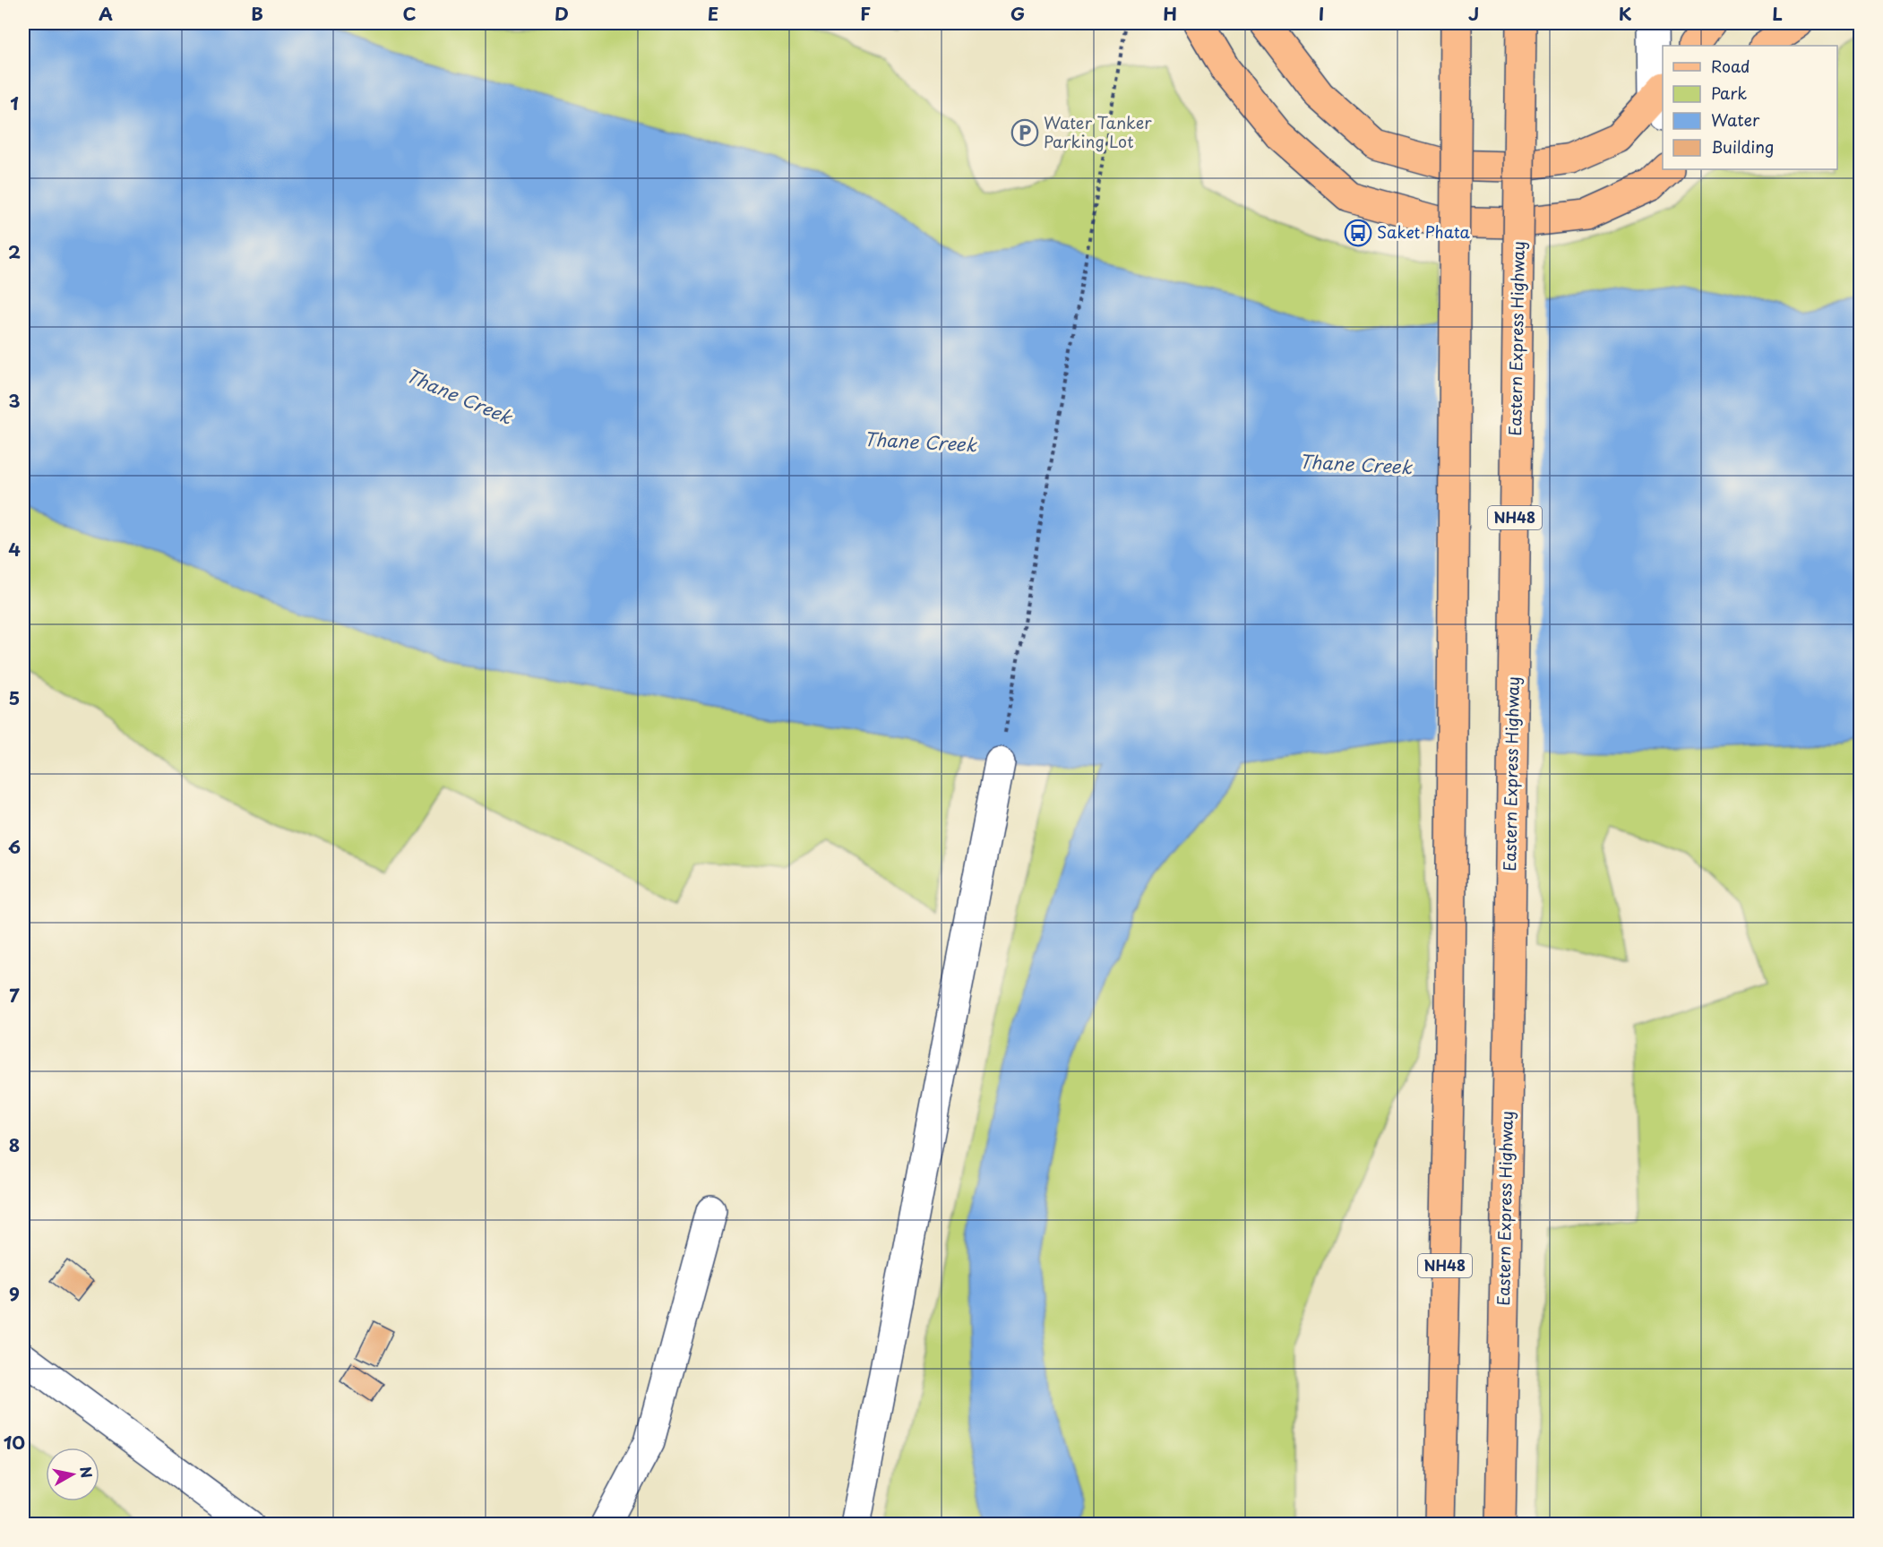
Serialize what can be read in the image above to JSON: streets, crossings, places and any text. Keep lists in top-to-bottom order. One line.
{"streets":{"main road":["Eastern Express Highway","NH48"]},"water":["Thane Creek"],"places":{"parking":["Water Tanker Parking Lot"],"bus stop":["Saket Phata"]},"legend":["Road","Park","Water","Building"],"north":"right","grid":{"columns":["A","B","C","D","E","F","G","H","I","J","K","L"],"rows":["1","2","3","4","5","6","7","8","9","10"]}}
